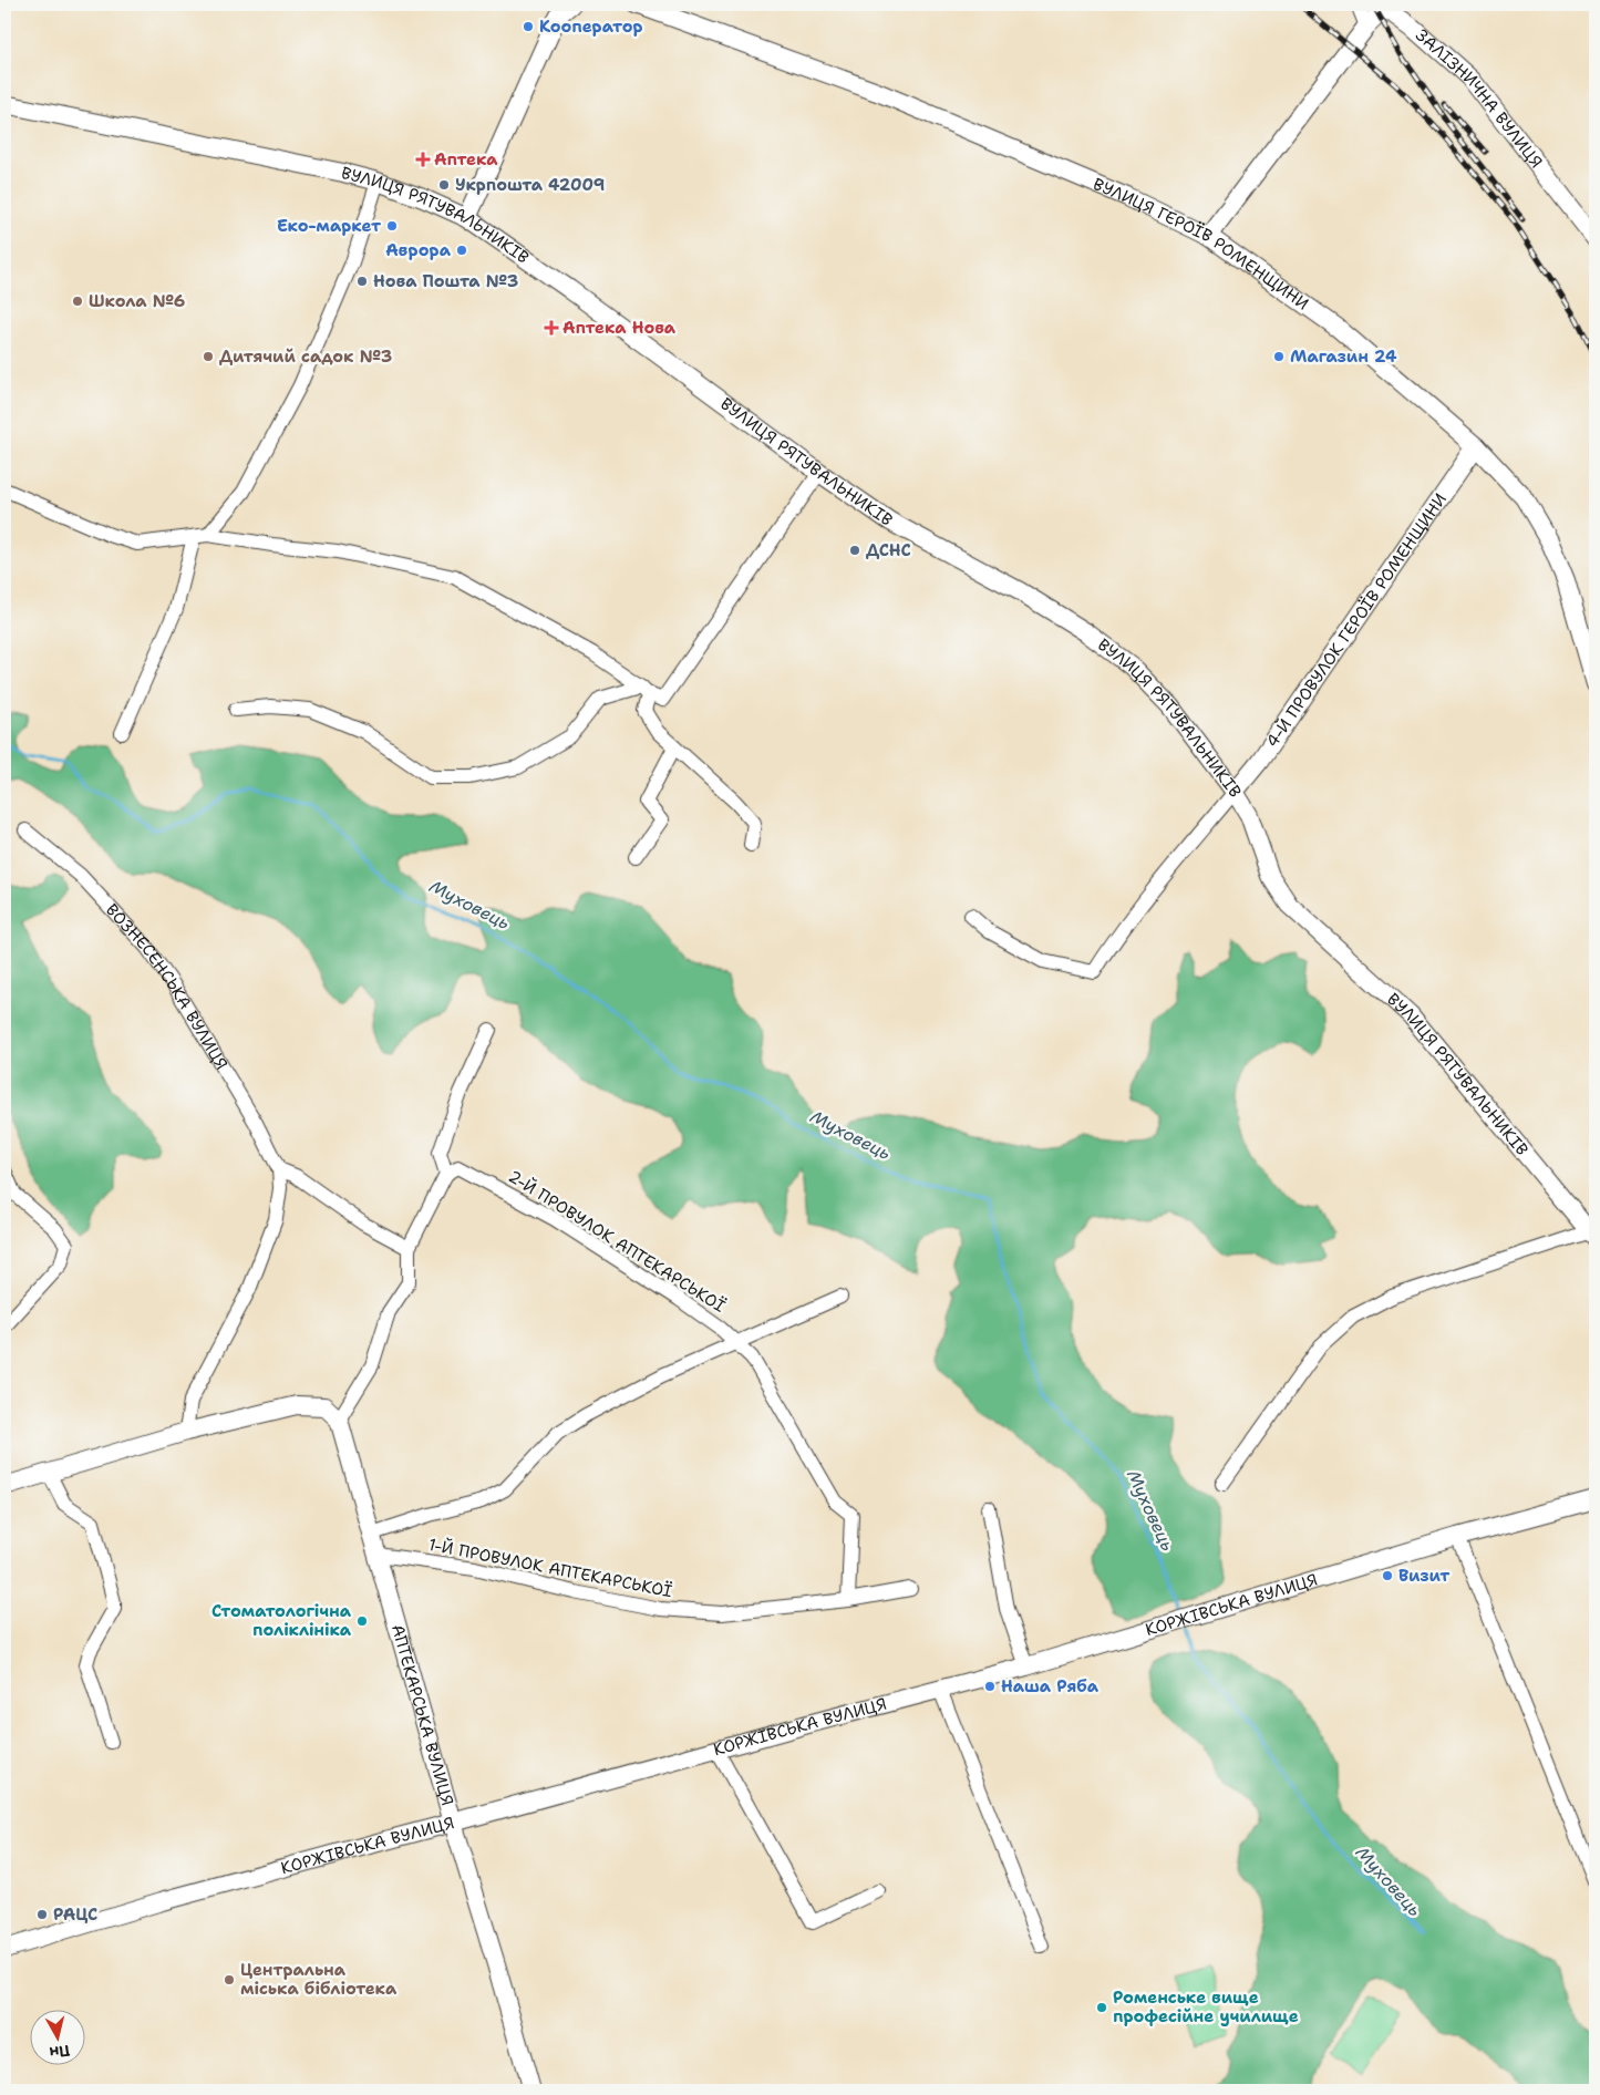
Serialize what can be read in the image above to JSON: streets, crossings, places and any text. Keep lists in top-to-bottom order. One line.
{"streets":{"street":["ЗАЛІЗНИЧНА ВУЛИЦЯ","ВУЛИЦЯ РЯТУВАЛЬНИКІВ","ВУЛИЦЯ ГЕРОЇВ РОМЕНЩИНИ","4-Й ПРОВУЛОК ГЕРОЇВ РОМЕНЩИНИ","ВОЗНЕСЕНСЬКА ВУЛИЦЯ","2-Й ПРОВУЛОК АПТЕКАРСЬКОЇ","1-Й ПРОВУЛОК АПТЕКАРСЬКОЇ","КОРЖІВСЬКА ВУЛИЦЯ","АПТЕКАРСЬКА ВУЛИЦЯ"]},"crossings":[["ЗАЛІЗНИЧНА ВУЛИЦЯ","ВУЛИЦЯ ГЕРОЇВ РОМЕНЩИНИ"],["ВУЛИЦЯ РЯТУВАЛЬНИКІВ","4-Й ПРОВУЛОК ГЕРОЇВ РОМЕНЩИНИ"],["ВУЛИЦЯ ГЕРОЇВ РОМЕНЩИНИ","4-Й ПРОВУЛОК ГЕРОЇВ РОМЕНЩИНИ"],["1-Й ПРОВУЛОК АПТЕКАРСЬКОЇ","АПТЕКАРСЬКА ВУЛИЦЯ"],["КОРЖІВСЬКА ВУЛИЦЯ","АПТЕКАРСЬКА ВУЛИЦЯ"]],"water":["Муховець"],"places":{"other":["Кооператор","Укрпошта 42009","Еко-маркет","Аврора","Нова Пошта №3","Школа №6","Дитячий садок №3","Магазин 24","ДСНС","Визит","Стоматологічна поліклініка","Наша Ряба","РАЦС","Центральна міська бібліотека","Роменське вище професійне училище"],"health":["Аптека","Аптека Нова"]},"north":"bottom"}
